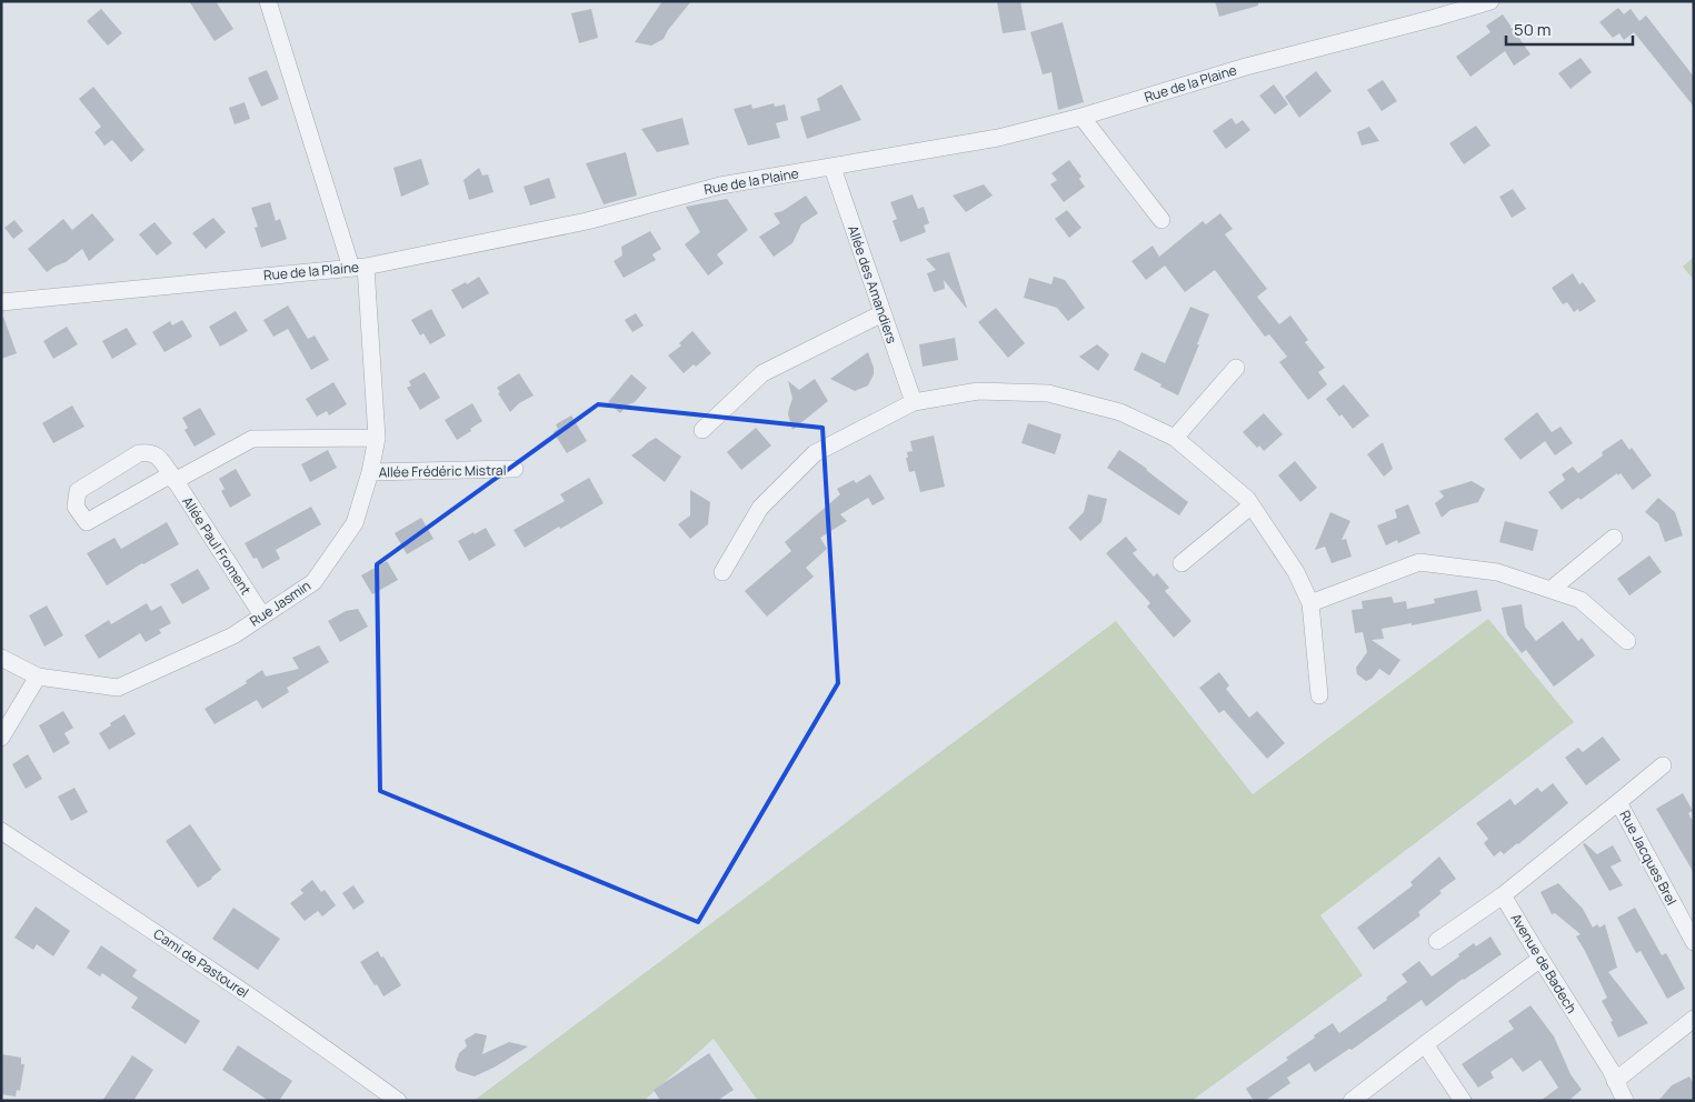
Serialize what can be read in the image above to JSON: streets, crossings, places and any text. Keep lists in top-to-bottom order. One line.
{"streets":{"street":["Rue de la Plaine","Allée des Amandiers","Allée Frédéric Mistral","Allée Paul Froment","Rue Jasmin","Rue Jacques Brel","Cami de Pastourel","Avenue de Badech"]},"crossings":[["Rue de la Plaine","Allée des Amandiers"],["Rue de la Plaine","Rue Jasmin"],["Allée Frédéric Mistral","Rue Jasmin"],["Allée Paul Froment","Rue Jasmin"],["Rue Jacques Brel","Avenue de Badech"]],"scale_bar":"50 m"}
